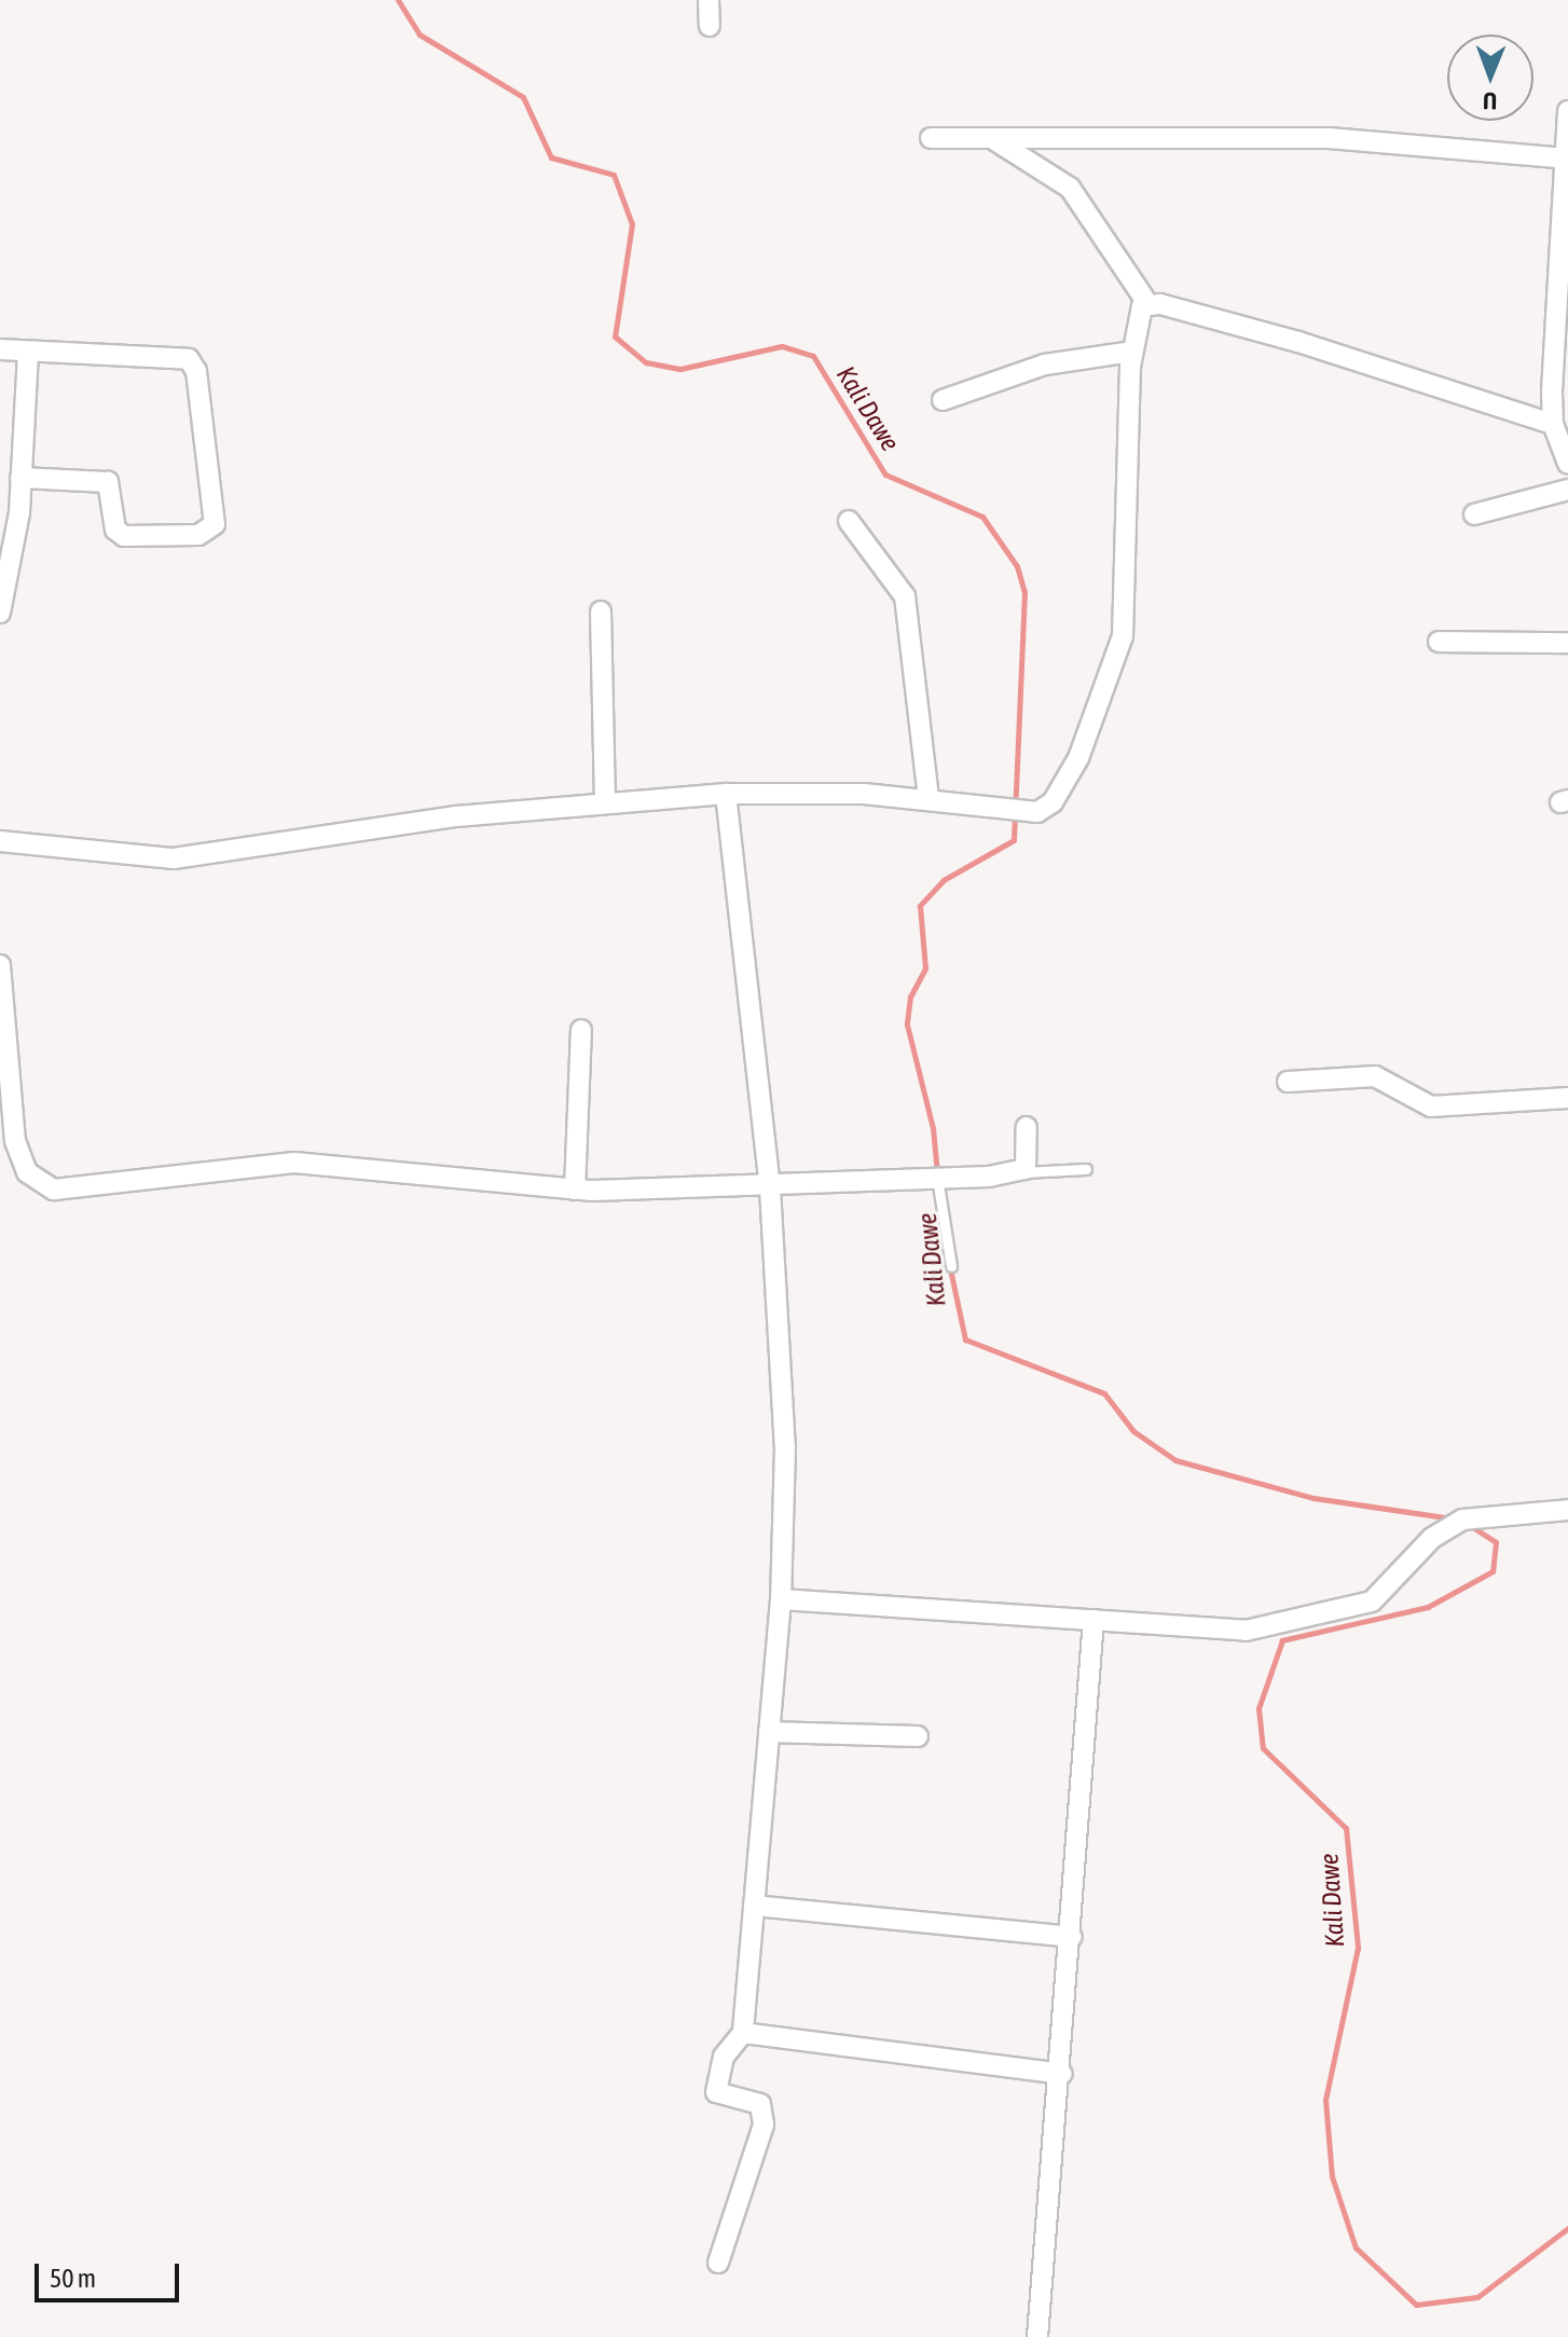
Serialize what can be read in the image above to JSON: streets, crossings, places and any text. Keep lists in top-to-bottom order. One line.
{"water":["Kali Dawe"],"scale_bar":"50 m","north":"bottom"}
